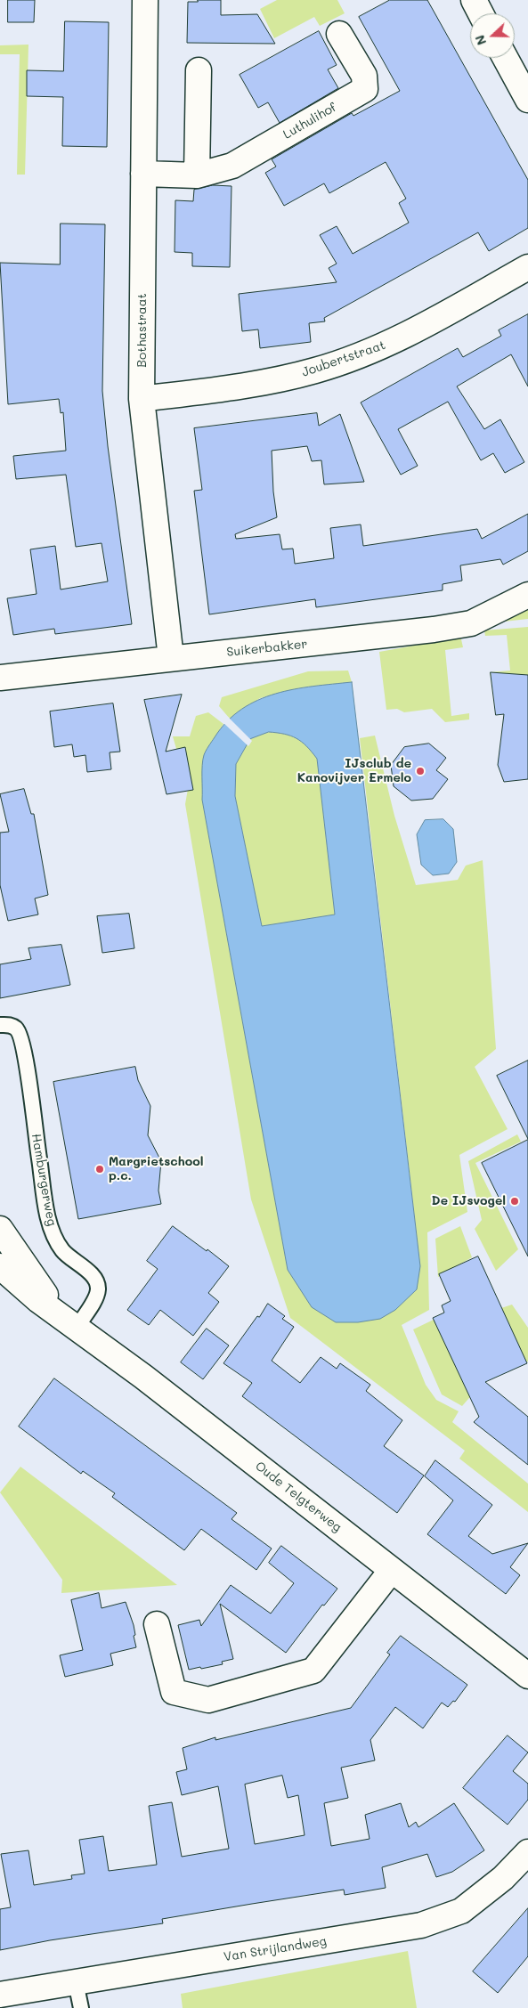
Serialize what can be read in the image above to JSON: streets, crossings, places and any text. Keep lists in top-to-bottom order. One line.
{"streets":{"street":["Luthulihof","Bothastraat","Joubertstraat","Suikerbakker","Oude Telgterweg","Van Strijlandweg"],"lane":["Hamburgerweg"]},"crossings":[["Luthulihof","Bothastraat"],["Bothastraat","Joubertstraat"],["Bothastraat","Suikerbakker"],["Hamburgerweg","Oude Telgterweg"]],"places":["IJsclub de Kanovijver Ermelo","Margrietschool p.c.","De IJsvogel"],"north":"left"}
